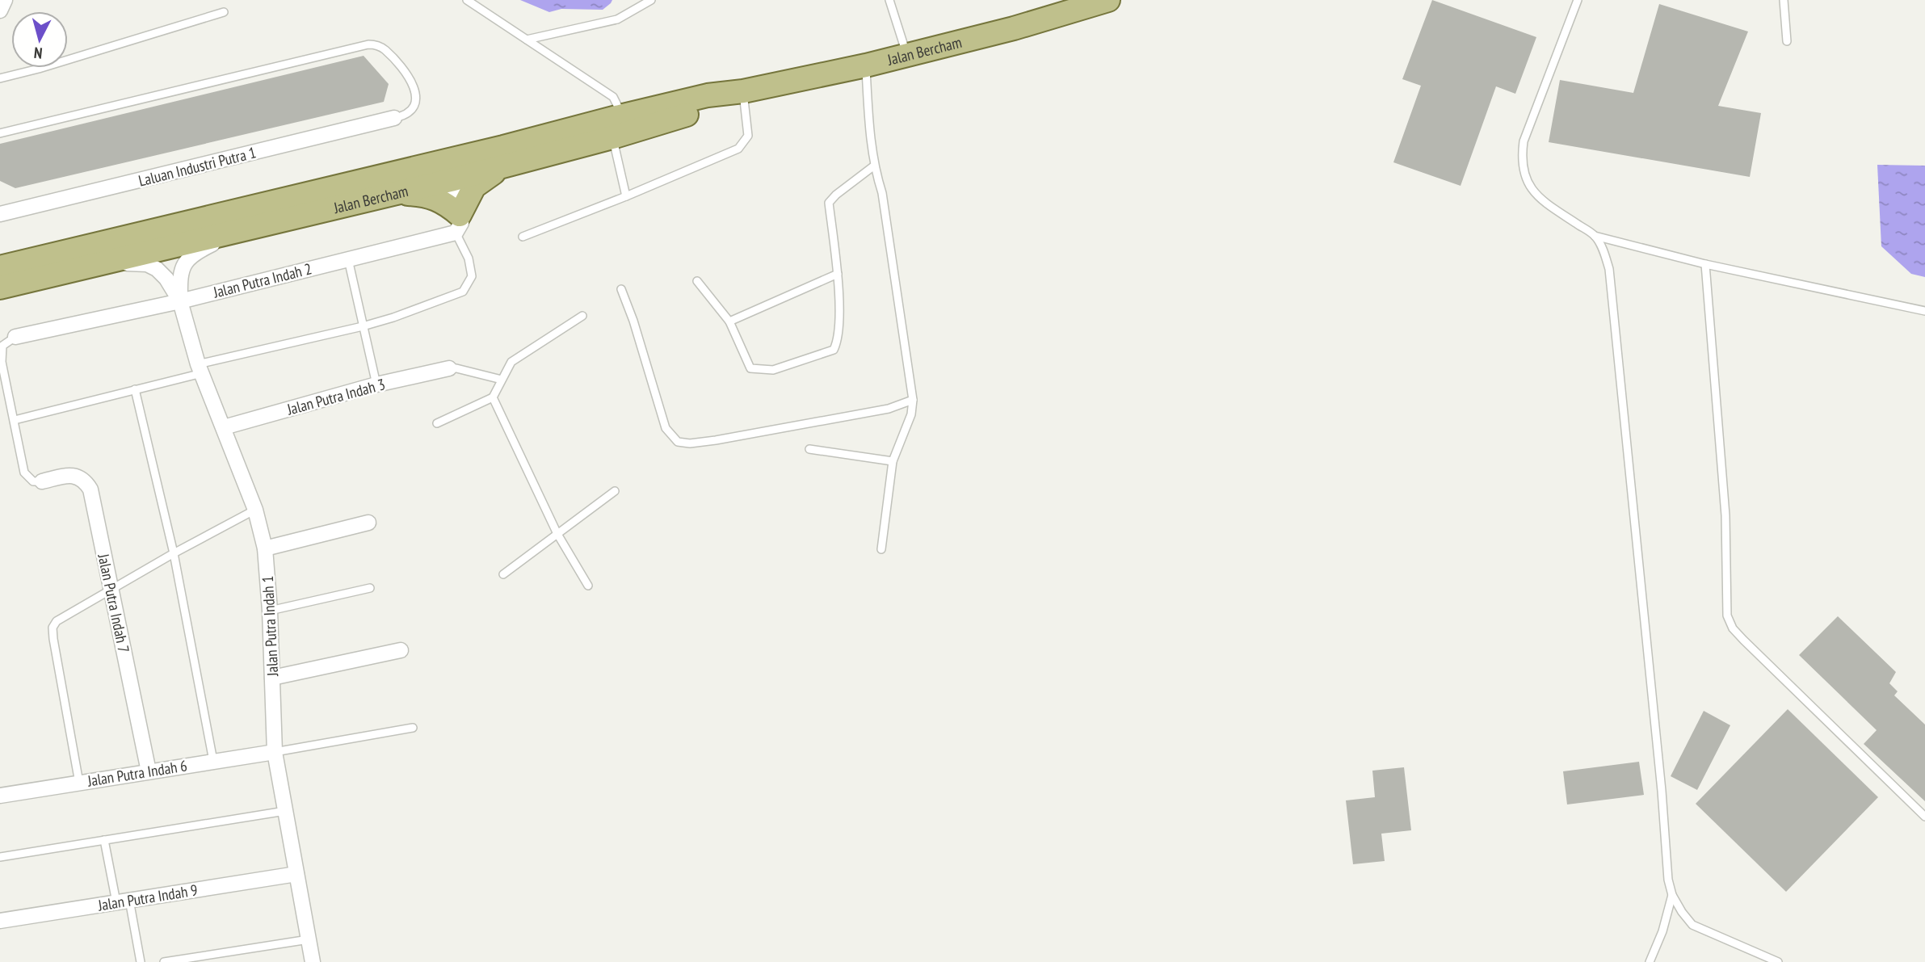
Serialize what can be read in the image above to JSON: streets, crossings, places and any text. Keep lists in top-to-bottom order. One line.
{"streets":{"main road":["Jalan Bercham"],"street":["Laluan Industri Putra 1","Jalan Putra Indah 2","Jalan Putra Indah 3","Jalan Putra Indah 7","Jalan Putra Indah 1","Jalan Putra Indah 6","Jalan Putra Indah 9"]},"crossings":[["Jalan Bercham","Jalan Putra Indah 1"],["Jalan Putra Indah 2","Jalan Putra Indah 1"],["Jalan Putra Indah 3","Jalan Putra Indah 1"],["Jalan Putra Indah 7","Jalan Putra Indah 6"],["Jalan Putra Indah 1","Jalan Putra Indah 6"],["Jalan Putra Indah 1","Jalan Putra Indah 9"]],"north":"bottom"}
